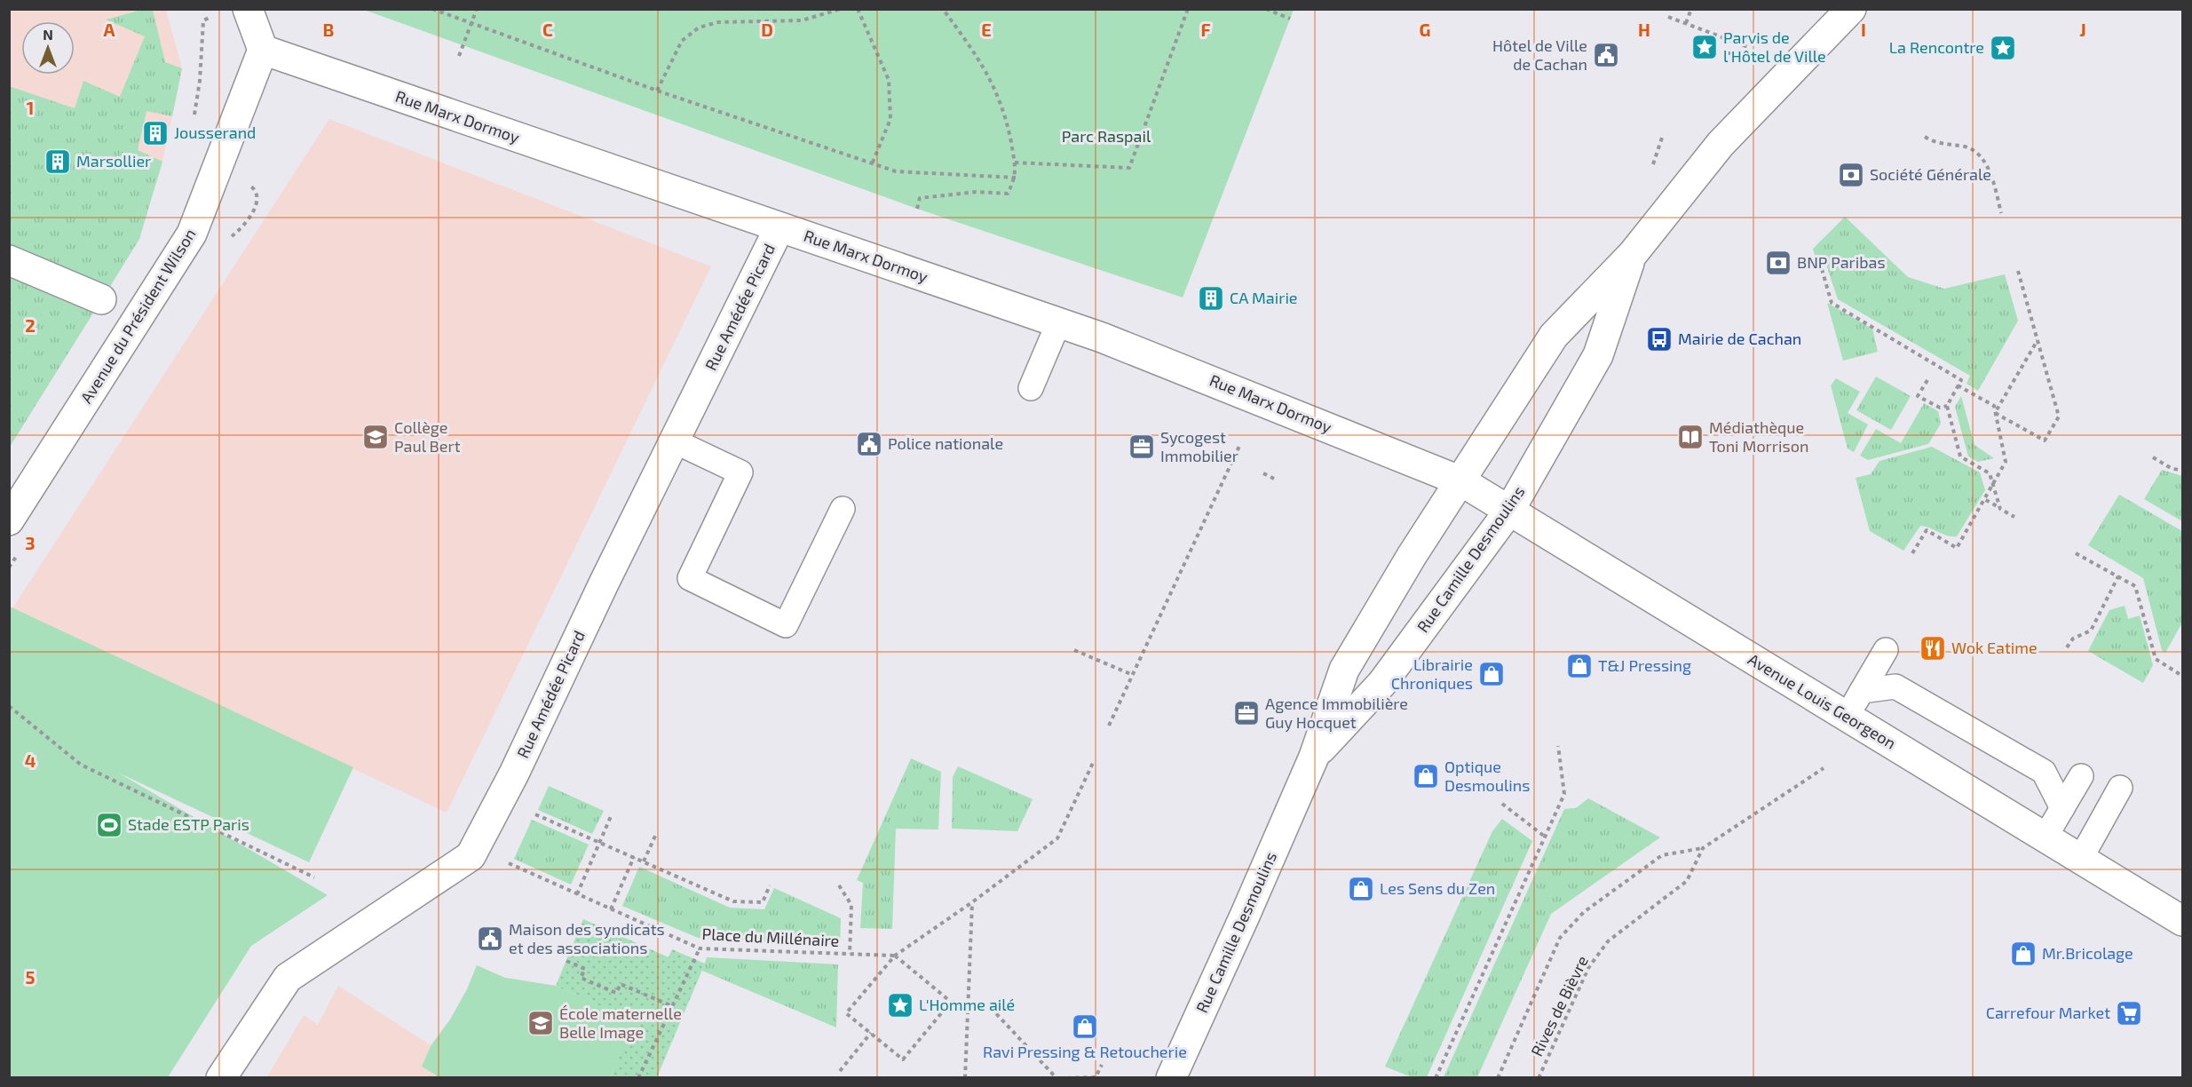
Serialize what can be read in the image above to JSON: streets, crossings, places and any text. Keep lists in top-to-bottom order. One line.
{"streets":{"main road":["Rue Marx Dormoy","Rue Amédée Picard","Avenue du Président Wilson","Rue Camille Desmoulins","Avenue Louis Georgeon"],"path":["Place du Millénaire","Rives de Bièvre"]},"crossings":[["Rue Marx Dormoy","Rue Amédée Picard"],["Rue Marx Dormoy","Avenue du Président Wilson"],["Rue Marx Dormoy","Rue Camille Desmoulins"],["Rue Marx Dormoy","Avenue Louis Georgeon"],["Rue Camille Desmoulins","Avenue Louis Georgeon"]],"parks":["Parc Raspail"],"places":{"place":["Parvis de l'Hôtel de Ville","La Rencontre","L'Homme ailé"],"public building":["Hôtel de Ville de Cachan","Police nationale","Maison des syndicats et des associations"],"building":["Jousserand","Marsollier","CA Mairie"],"bank":["Société Générale","BNP Paribas"],"bus stop":["Mairie de Cachan"],"school or university":["Collège Paul Bert","École maternelle Belle Image"],"library":["Médiathèque Toni Morrison"],"office":["Sycogest Immobilier","Agence Immobilière Guy Hocquet"],"restaurant":["Wok Eatime"],"shop":["T&J Pressing","Librairie Chroniques","Optique Desmoulins","Les Sens du Zen","Mr.Bricolage","Ravi Pressing & Retoucherie"],"sports":["Stade ESTP Paris"],"supermarket":["Carrefour Market"]},"north":"top","grid":{"columns":["A","B","C","D","E","F","G","H","I","J"],"rows":["1","2","3","4","5"]}}
